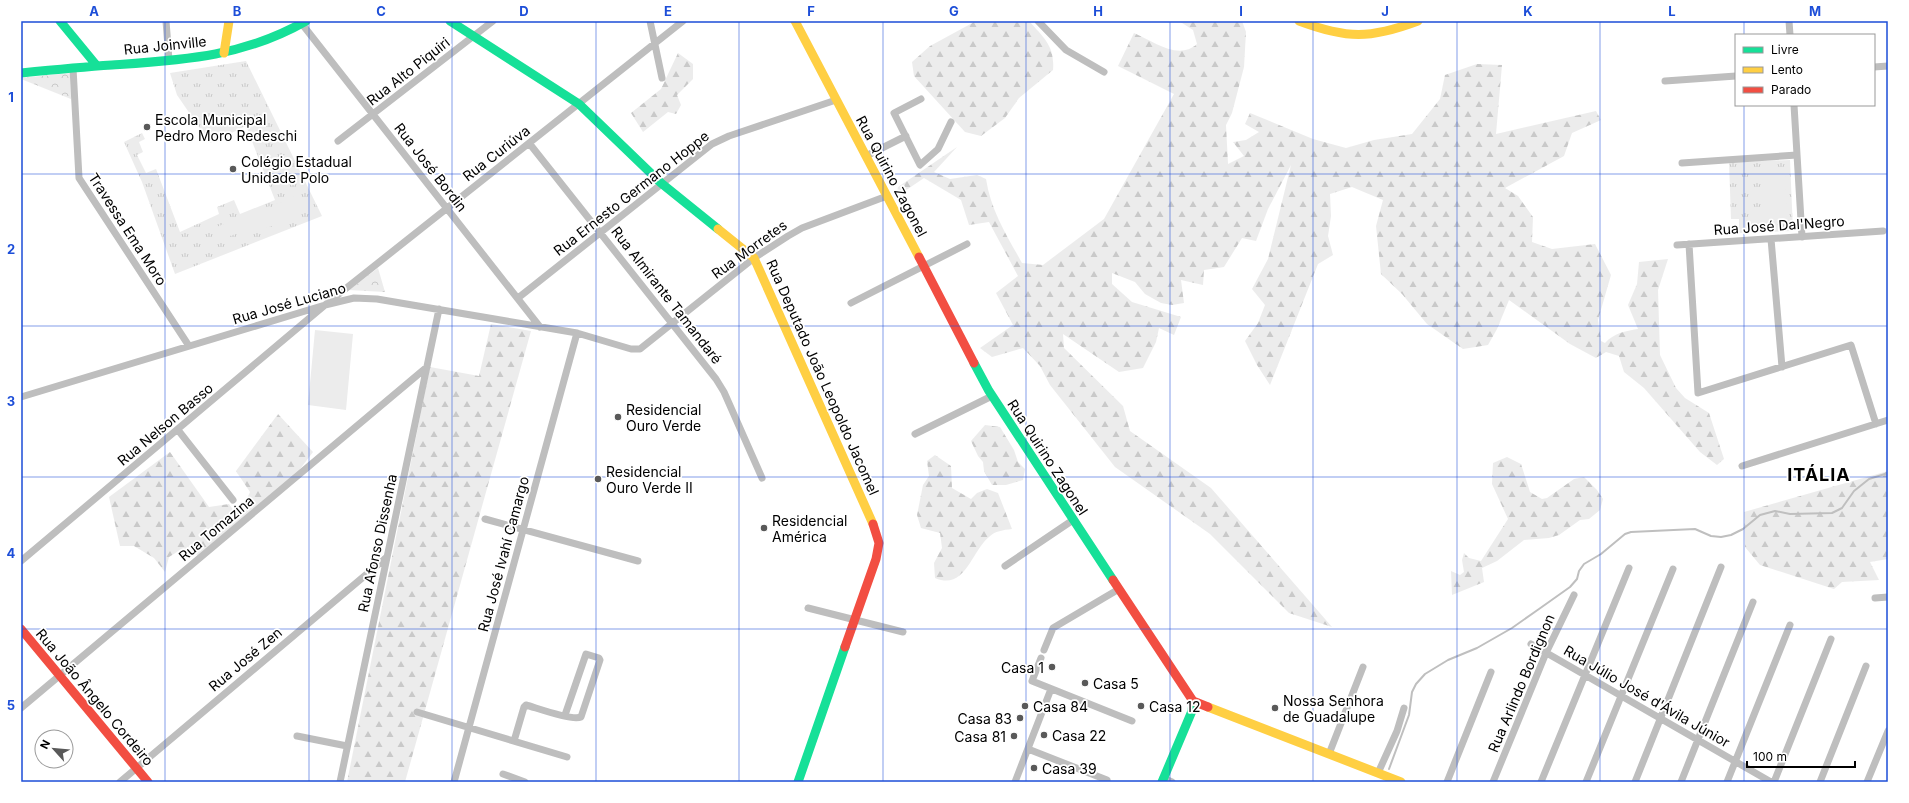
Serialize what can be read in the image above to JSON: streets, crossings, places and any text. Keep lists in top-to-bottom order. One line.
{"streets":{"street":["Rua Joinville","Rua Alto Piquiri","Rua Curiúva","Rua José Bordin","Rua Quirino Zagonel","Rua Ernesto Germano Hoppe","Rua José Dal'Negro","Travessa Ema Moro","Rua Morretes","Rua Almirante Tamandaré","Rua José Luciano","Rua Deputado João Leopoldo Jacomel","Rua Nelson Basso","Rua Tomazina","Rua Afonso Dissenha","Rua José Ivahí Camargo","Rua José Zen","Rua Arlindo Bordignon","Rua Júlio José d'Ávila Júnior","Rua João Ângelo Cordeiro"]},"crossings":[["Rua Joinville","Rua José Bordin"],["Rua Joinville","Travessa Ema Moro"],["Rua Alto Piquiri","Rua José Bordin"],["Rua Alto Piquiri","Rua Deputado João Leopoldo Jacomel"],["Rua Curiúva","Rua José Bordin"],["Rua Curiúva","Rua Almirante Tamandaré"],["Rua Curiúva","Rua José Luciano"],["Rua Curiúva","Rua Deputado João Leopoldo Jacomel"],["Rua Curiúva","Rua Nelson Basso"],["Rua José Bordin","Rua Ernesto Germano Hoppe"],["Rua José Bordin","Rua José Luciano"],["Rua Quirino Zagonel","Rua Ernesto Germano Hoppe"],["Rua Quirino Zagonel","Rua Morretes"],["Rua Ernesto Germano Hoppe","Rua Almirante Tamandaré"],["Rua Ernesto Germano Hoppe","Rua Deputado João Leopoldo Jacomel"],["Travessa Ema Moro","Rua José Luciano"],["Rua Morretes","Rua Almirante Tamandaré"],["Rua Morretes","Rua José Luciano"],["Rua Morretes","Rua Deputado João Leopoldo Jacomel"],["Rua José Luciano","Rua Nelson Basso"],["Rua José Luciano","Rua Afonso Dissenha"],["Rua José Luciano","Rua José Ivahí Camargo"],["Rua Tomazina","Rua Afonso Dissenha"],["Rua Tomazina","Rua João Ângelo Cordeiro"],["Rua Afonso Dissenha","Rua José Zen"],["Rua José Zen","Rua João Ângelo Cordeiro"],["Rua Arlindo Bordignon","Rua Júlio José d'Ávila Júnior"]],"districts":["ITÁLIA"],"places":["Escola Municipal Pedro Moro Redeschi","Colégio Estadual Unidade Polo","Residencial Ouro Verde","Residencial Ouro Verde II","Residencial América","Casa 1","Casa 5","Casa 84","Casa 12","Nossa Senhora de Guadalupe","Casa 83","Casa 22","Casa 81","Casa 39"],"legend":["Livre","Lento","Parado"],"scale_bar":"100 m","north":"top left","grid":{"columns":["A","B","C","D","E","F","G","H","I","J","K","L","M"],"rows":["1","2","3","4","5"]}}
